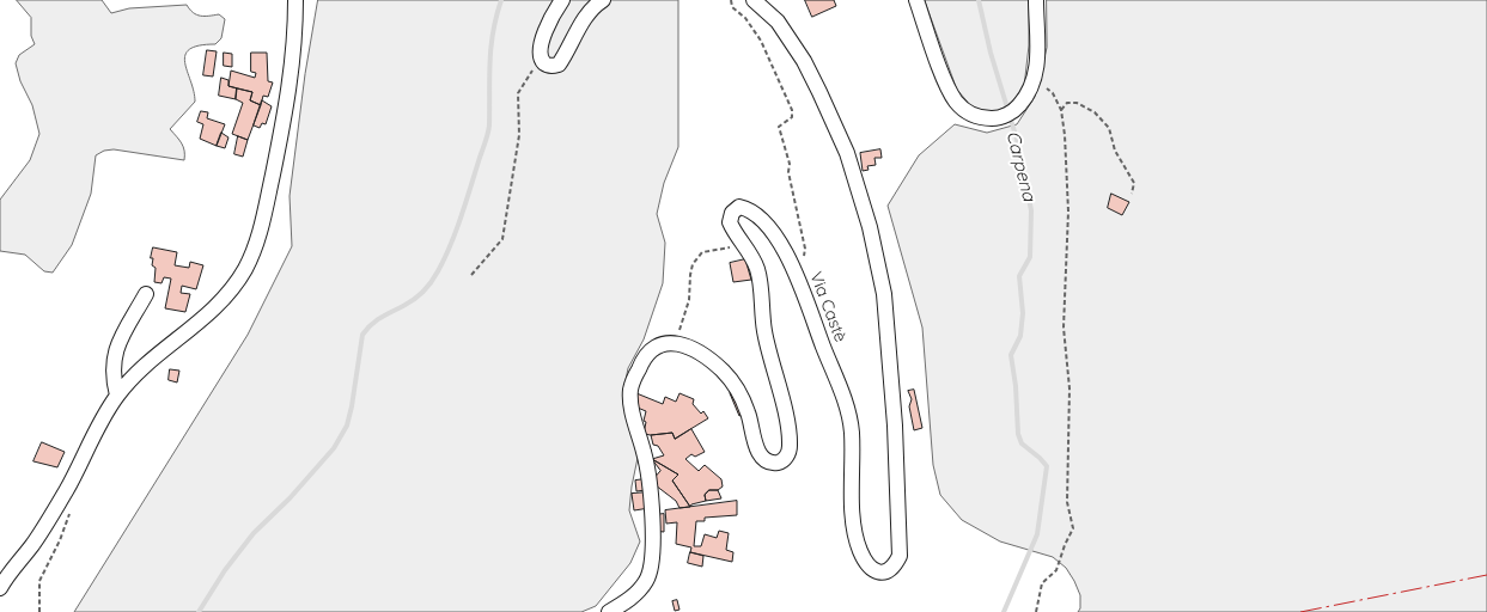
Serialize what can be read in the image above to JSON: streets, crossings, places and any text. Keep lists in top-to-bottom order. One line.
{"streets":{"street":["Via Castè"]},"water":["Carpena"]}
